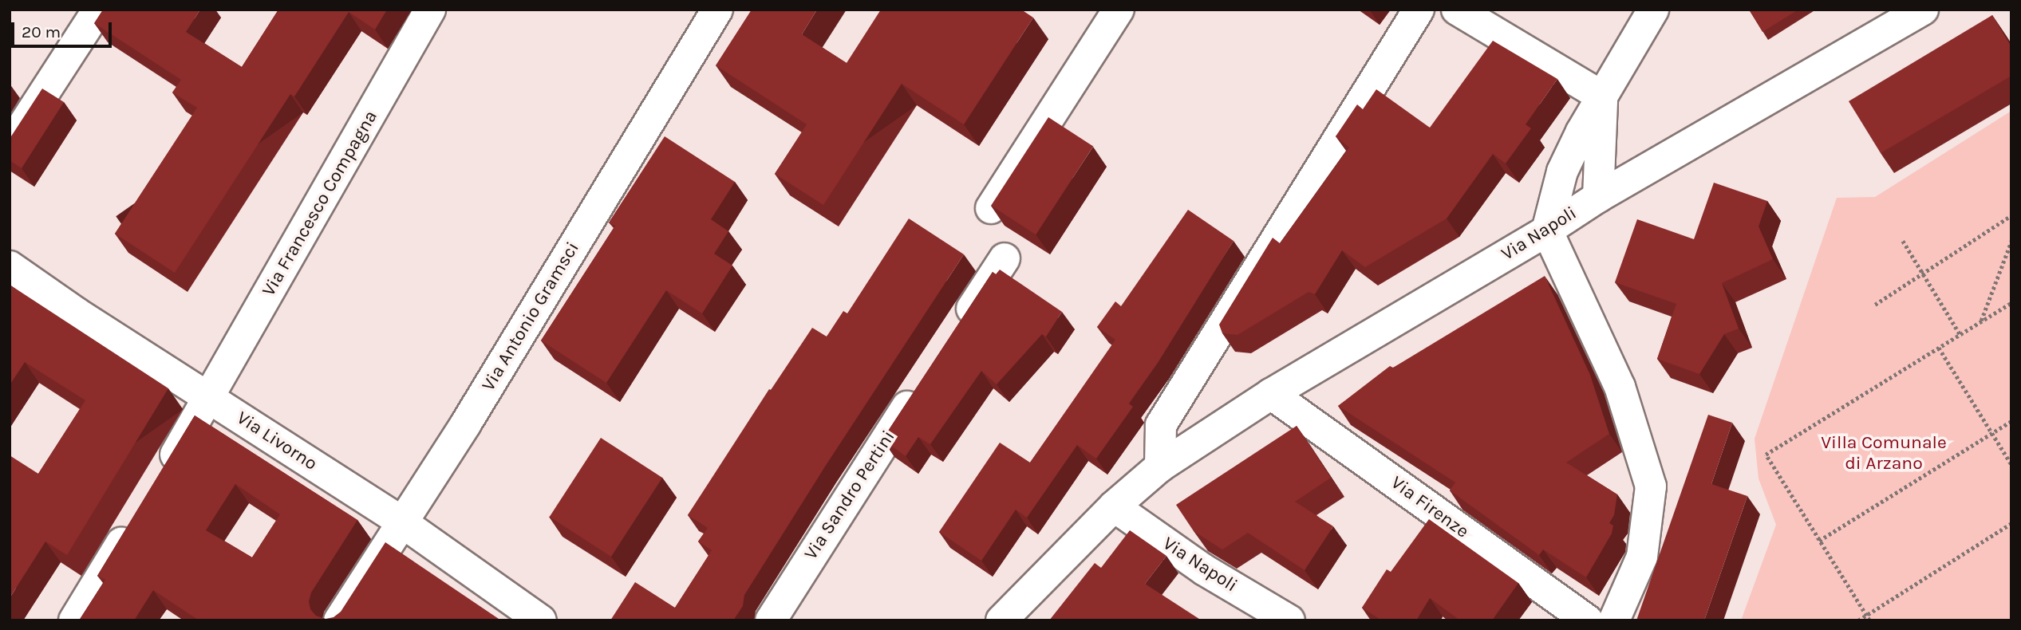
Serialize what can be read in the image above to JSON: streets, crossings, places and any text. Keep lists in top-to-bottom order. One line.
{"streets":{"street":["Via Francesco Compagna","Via Napoli","Via Antonio Gramsci","Via Livorno","Via Sandro Pertini","Via Firenze"]},"crossings":[["Via Francesco Compagna","Via Livorno"],["Via Napoli","Via Firenze"],["Via Antonio Gramsci","Via Livorno"]],"parks":["Villa Comunale di Arzano"],"scale_bar":"20 m"}
